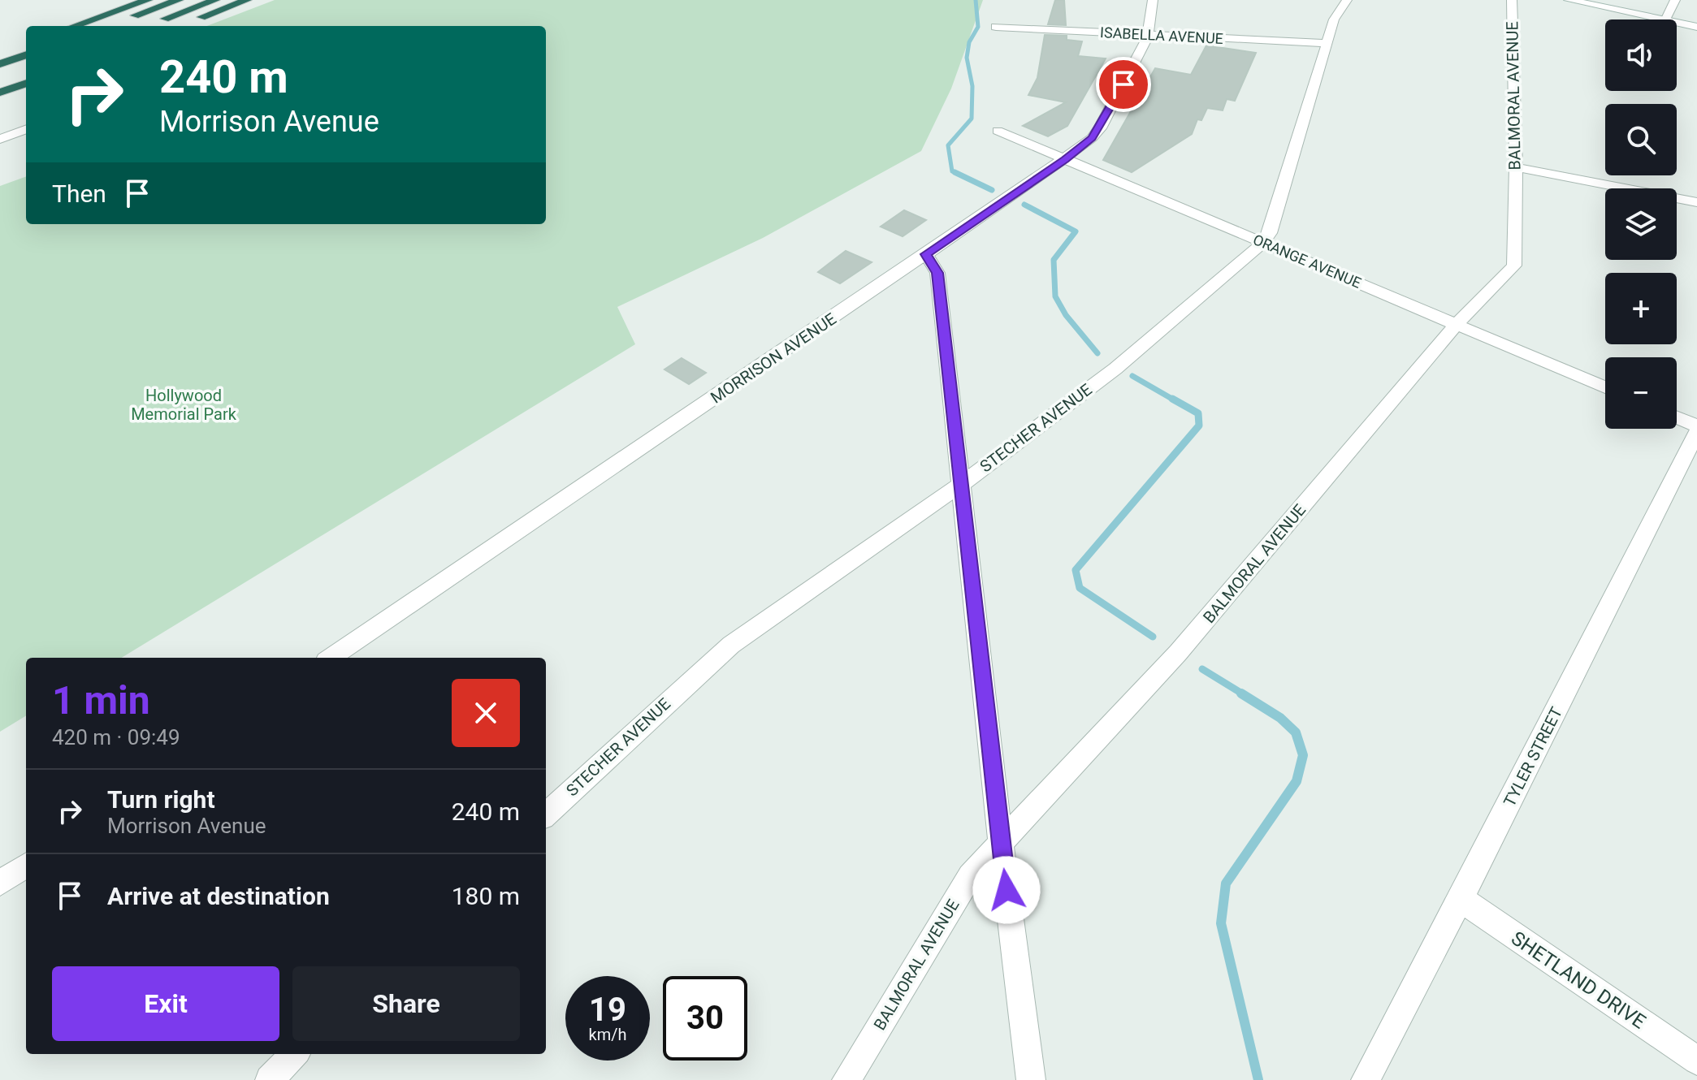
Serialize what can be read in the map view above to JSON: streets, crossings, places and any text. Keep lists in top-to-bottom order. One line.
{"streets":{"street":["ISABELLA AVENUE","BALMORAL AVENUE","ORANGE AVENUE","MORRISON AVENUE","STECHER AVENUE","TYLER STREET","SHETLAND DRIVE"]},"crossings":[["ISABELLA AVENUE","MORRISON AVENUE"],["ISABELLA AVENUE","STECHER AVENUE"],["BALMORAL AVENUE","ORANGE AVENUE"],["ORANGE AVENUE","MORRISON AVENUE"],["ORANGE AVENUE","STECHER AVENUE"],["TYLER STREET","SHETLAND DRIVE"]],"parks":["Hollywood Memorial Park"],"page":{"map_buttons":["+","−"],"turn":["240 m","Morrison Avenue"],"then":"Then","heading":["1 min","420 m · 09:49"],"list":[{"name":"Turn right","note":"Morrison Avenue","value":"240 m"},{"name":"Arrive at destination","value":"180 m"}],"buttons":["Exit","Share"],"speed":"19 km/h","limit":"30"}}
